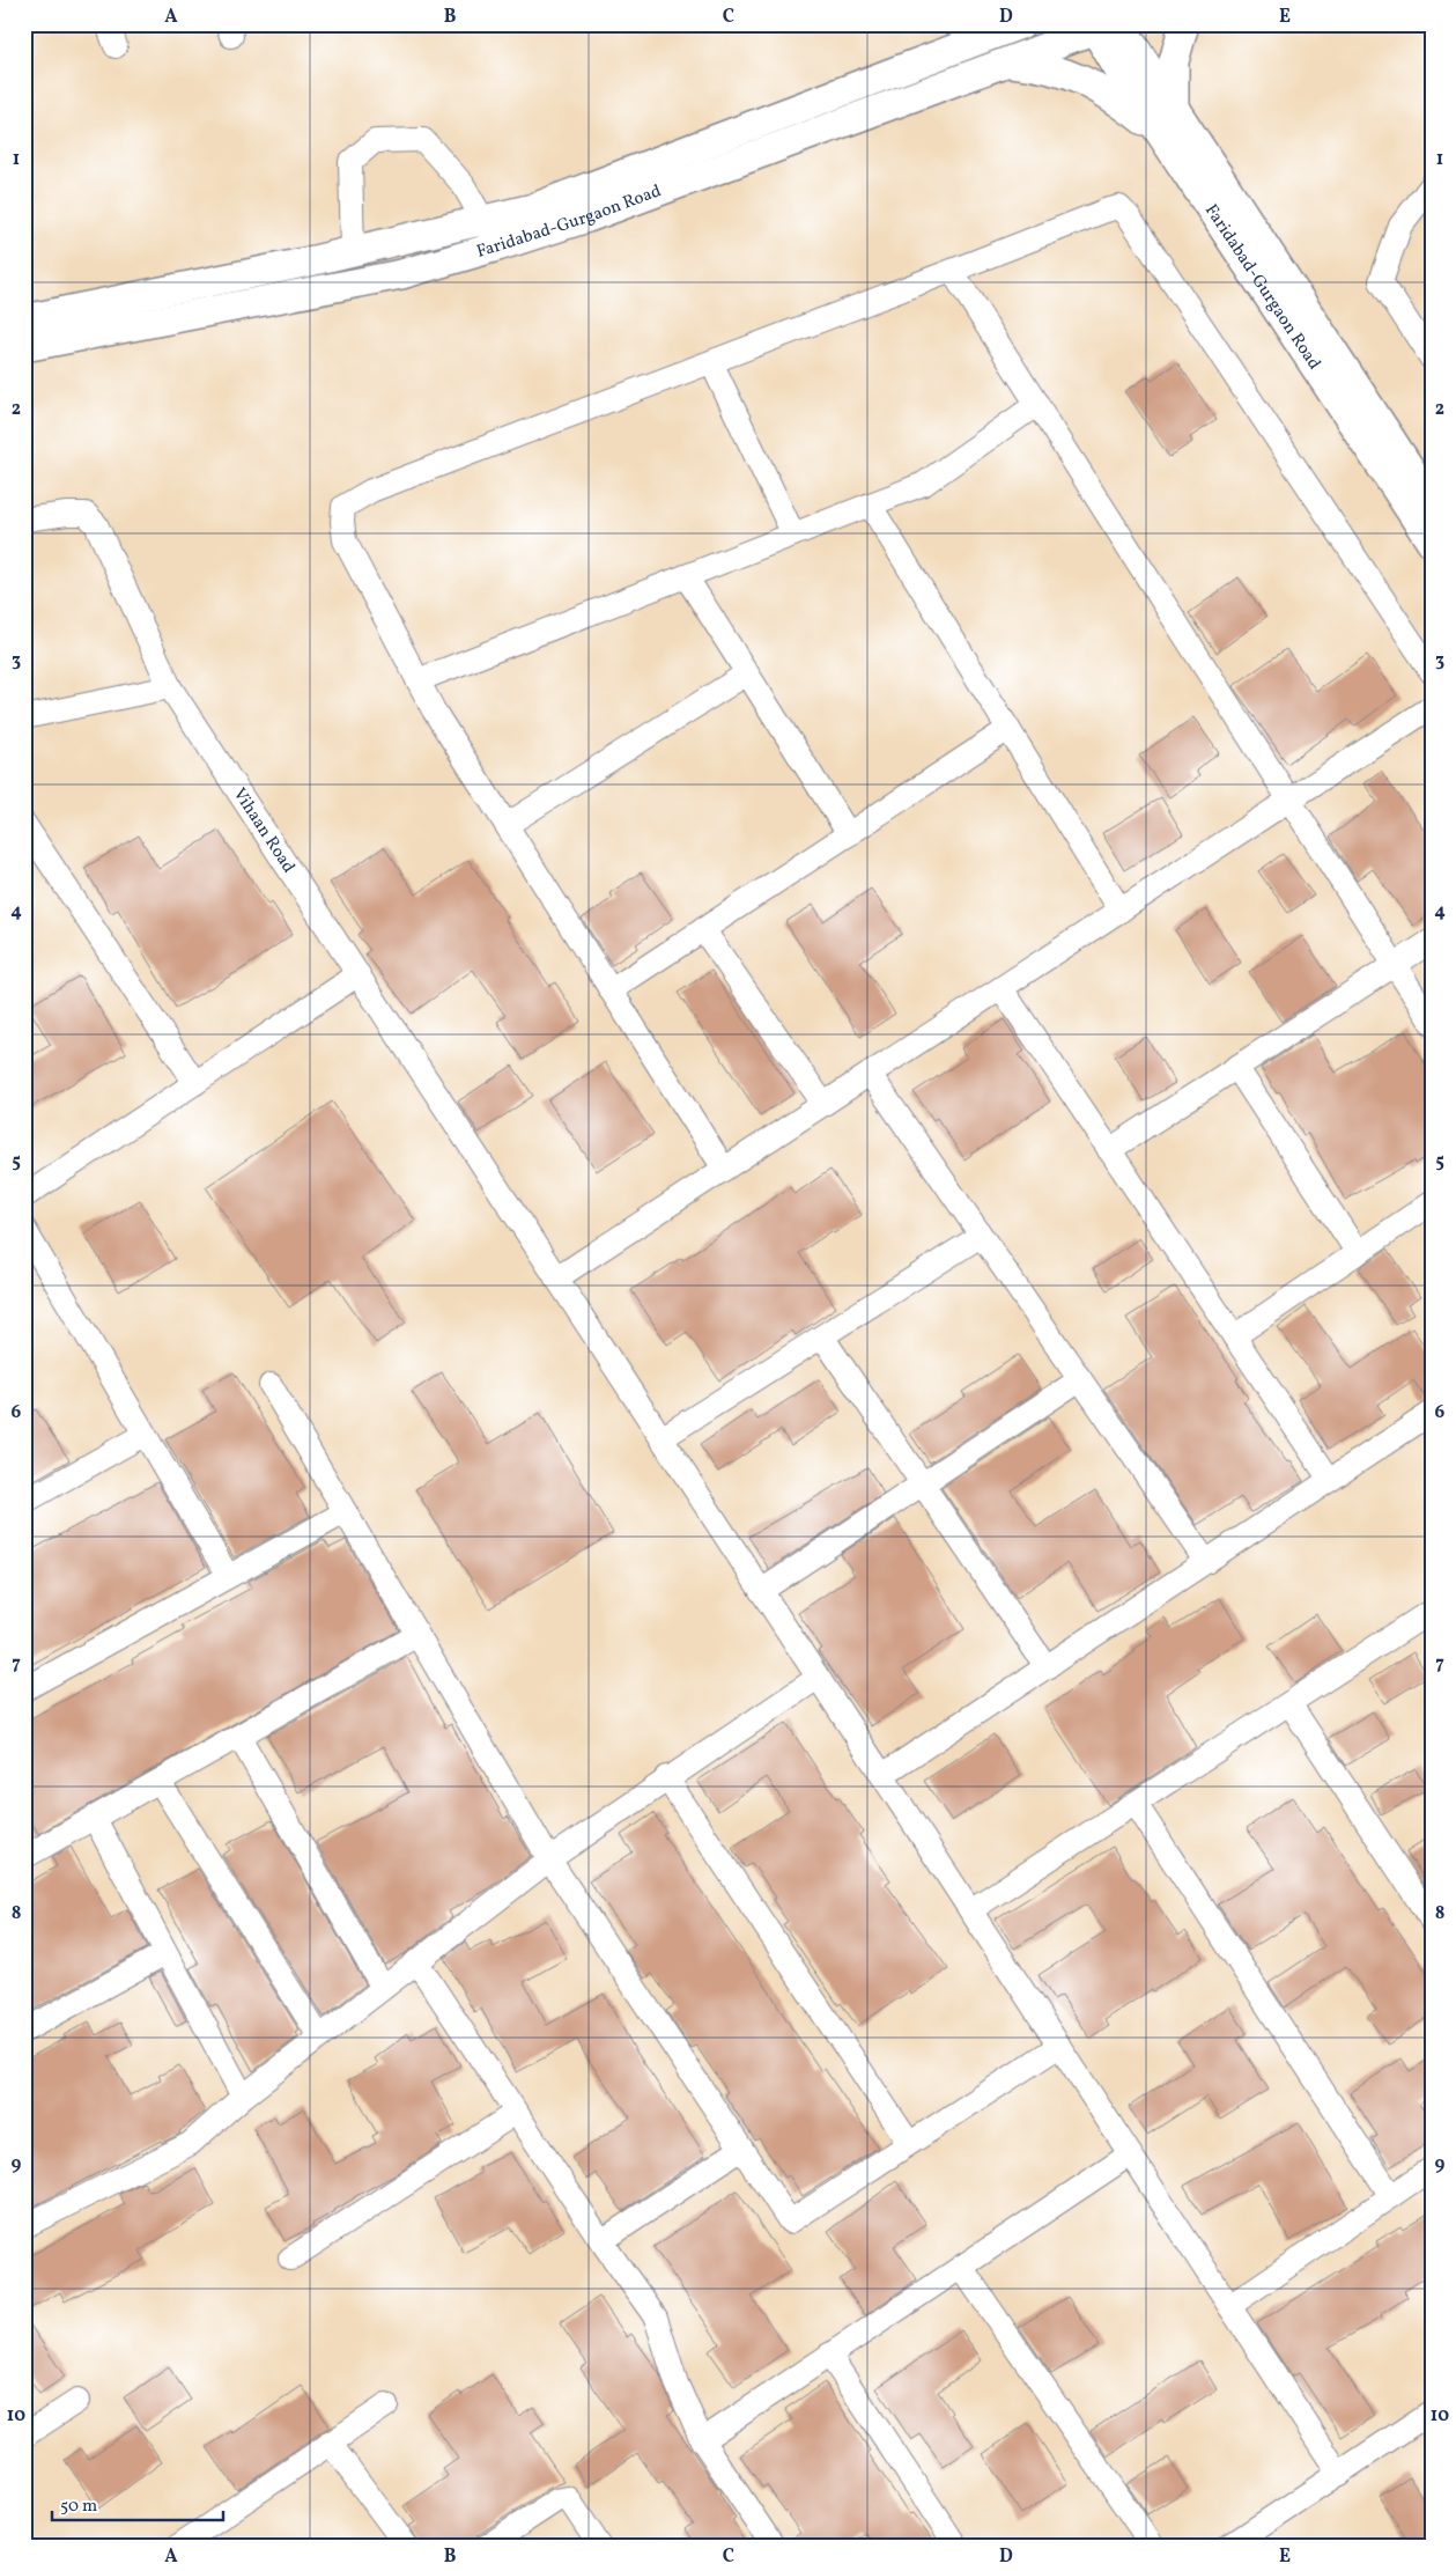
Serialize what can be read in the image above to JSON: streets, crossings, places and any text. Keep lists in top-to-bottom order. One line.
{"streets":{"main road":["Faridabad-Gurgaon Road"],"street":["Vihaan Road"]},"scale_bar":"50 m","grid":{"columns":["A","B","C","D","E"],"rows":["1","2","3","4","5","6","7","8","9","10"]}}
